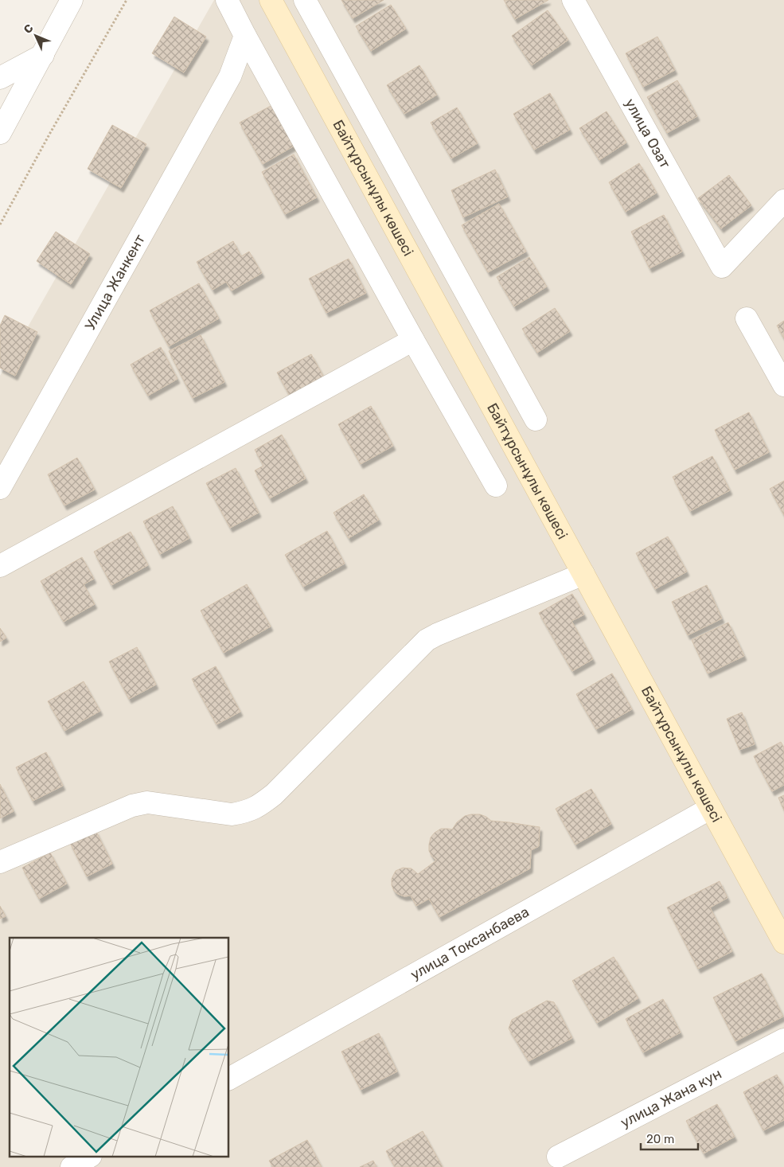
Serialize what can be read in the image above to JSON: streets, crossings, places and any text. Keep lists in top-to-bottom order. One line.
{"streets":{"main road":["Байтұрсынұлы көшесі"],"street":["улица Озат","Улица Жанкент","улица Токсанбаева","улица Жана кун"]},"crossings":[["Байтұрсынұлы көшесі","улица Токсанбаева"]],"scale_bar":"20 m","north":"top left"}
